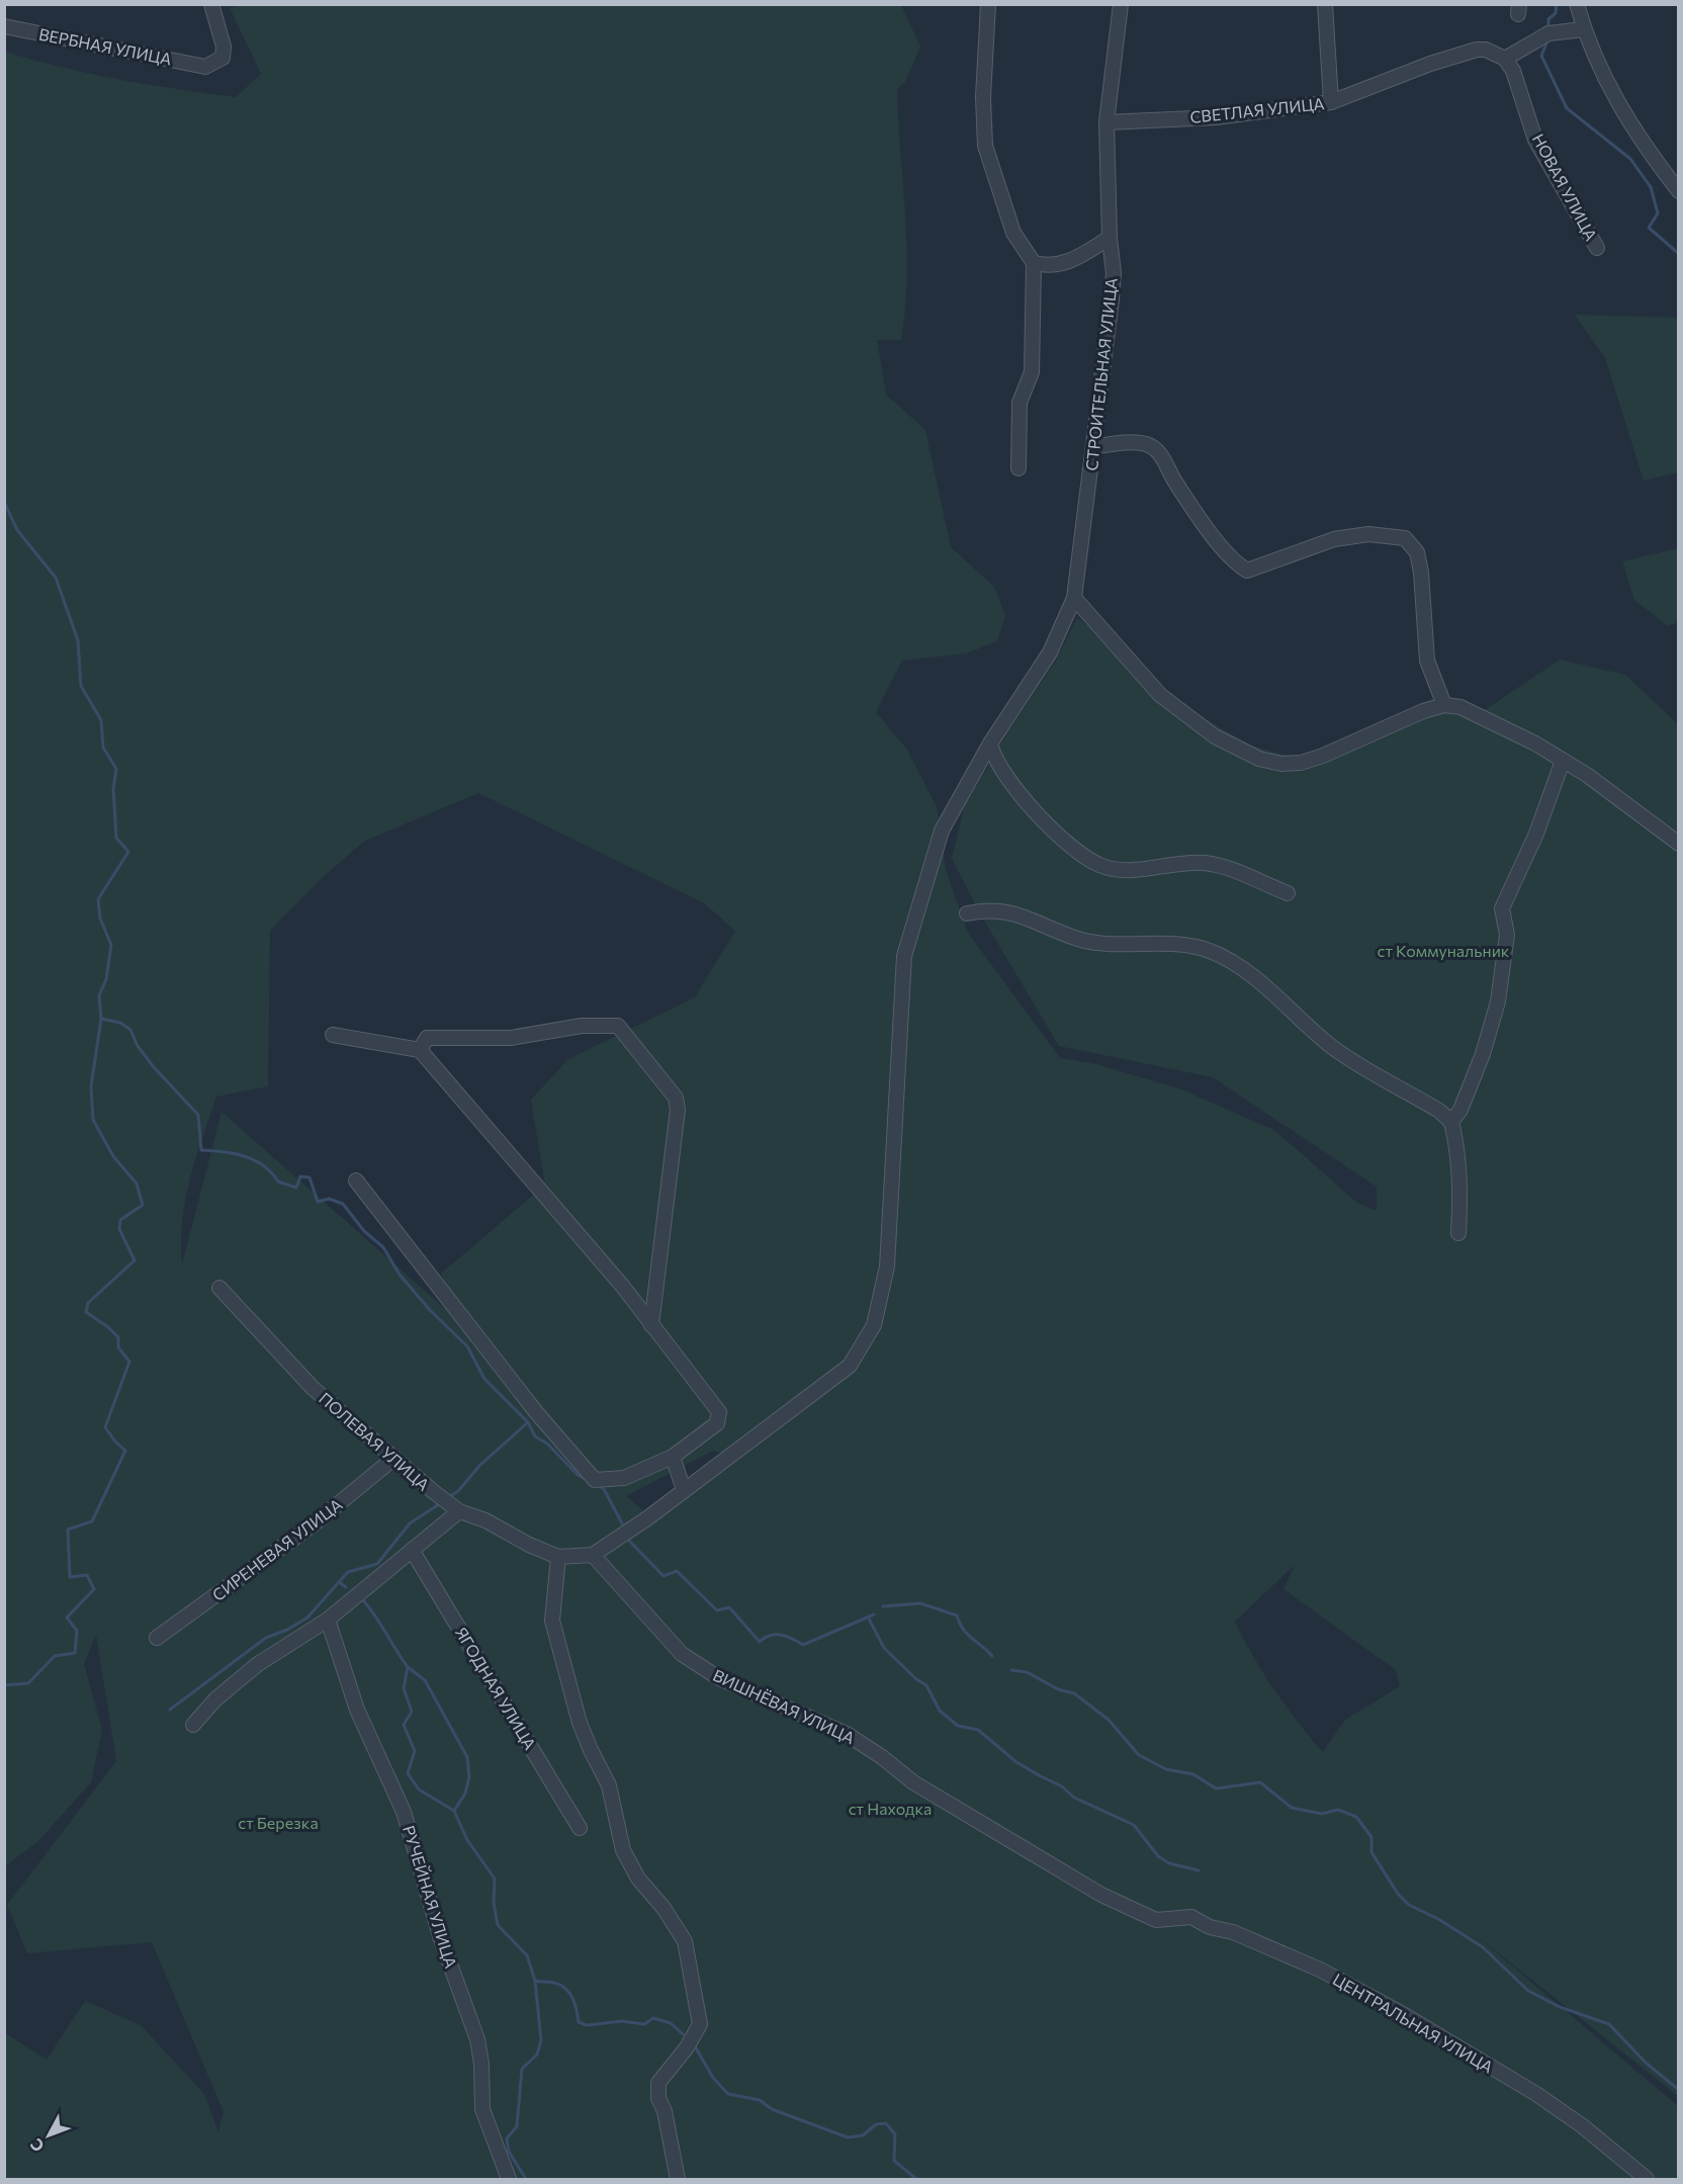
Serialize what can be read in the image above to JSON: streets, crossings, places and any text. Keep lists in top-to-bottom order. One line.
{"streets":{"street":["ВЕРБНАЯ УЛИЦА","СВЕТЛАЯ УЛИЦА","НОВАЯ УЛИЦА","СТРОИТЕЛЬНАЯ УЛИЦА","ПОЛЕВАЯ УЛИЦА","СИРЕНЕВАЯ УЛИЦА","ЯГОДНАЯ УЛИЦА","ВИШНЁВАЯ УЛИЦА","РУЧЕЙНАЯ УЛИЦА","ЦЕНТРАЛЬНАЯ УЛИЦА"]},"crossings":[["СВЕТЛАЯ УЛИЦА","НОВАЯ УЛИЦА"],["СВЕТЛАЯ УЛИЦА","СТРОИТЕЛЬНАЯ УЛИЦА"],["СТРОИТЕЛЬНАЯ УЛИЦА","ВИШНЁВАЯ УЛИЦА"],["ПОЛЕВАЯ УЛИЦА","СИРЕНЕВАЯ УЛИЦА"],["ВИШНЁВАЯ УЛИЦА","ЦЕНТРАЛЬНАЯ УЛИЦА"]],"parks":["ст Коммунальник","ст Находка","ст Березка"],"north":"bottom left"}
